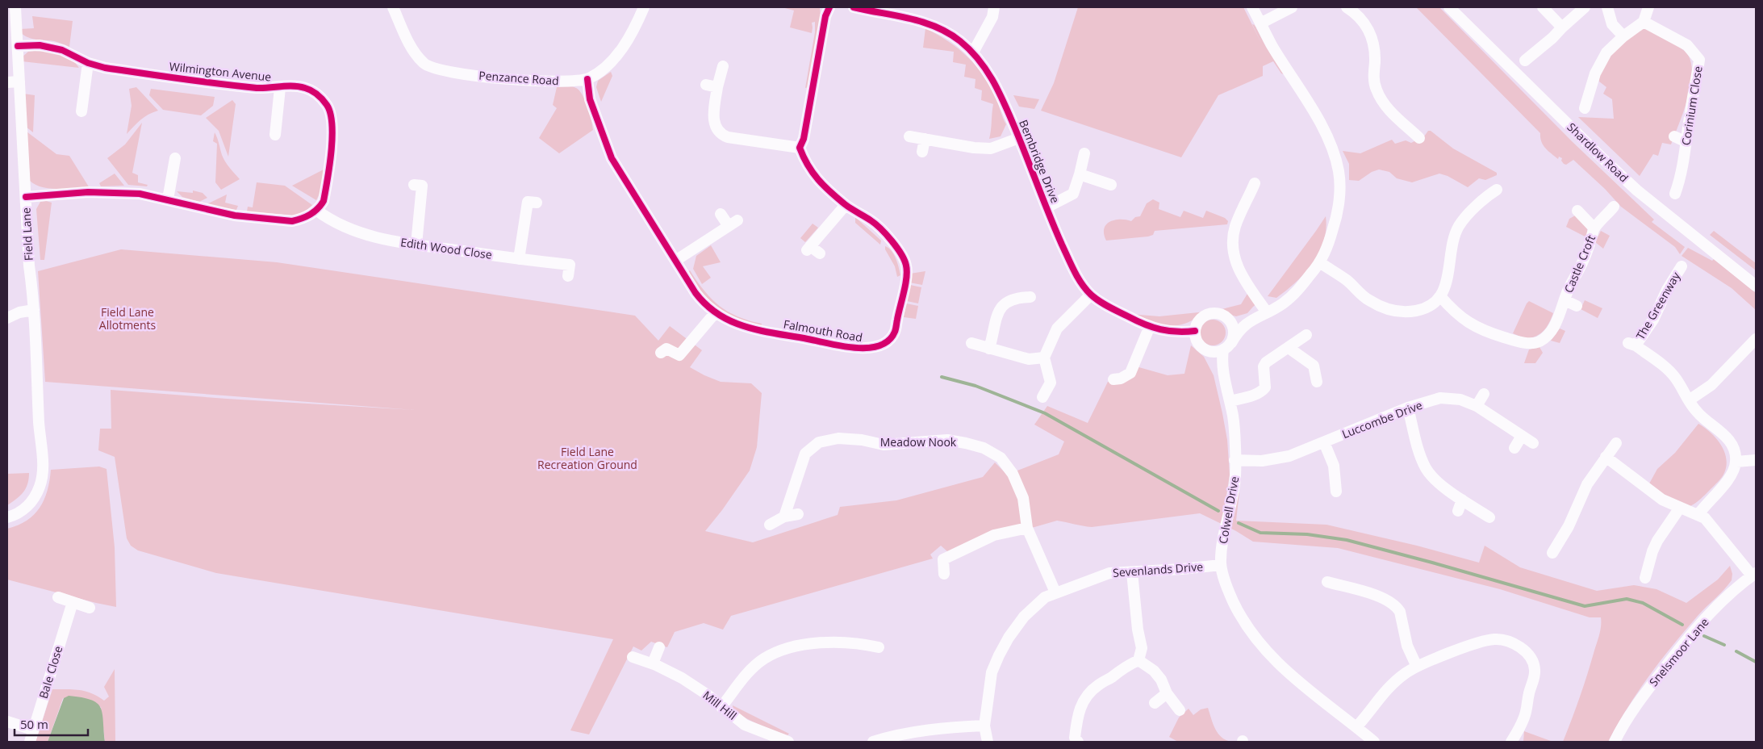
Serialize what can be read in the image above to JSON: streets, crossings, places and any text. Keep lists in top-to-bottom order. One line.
{"streets":{"street":["Wilmington Avenue","Penzance Road","Corinium Close","Shardlow Road","Bembridge Drive","Field Lane","Edith Wood Close","Castle Croft","The Greenway","Falmouth Road","Luccombe Drive","Meadow Nook","Colwell Drive","Sevenlands Drive","Snelsmoor Lane","Bale Close","Mill Hill"]},"crossings":[["Wilmington Avenue","Field Lane"],["Wilmington Avenue","Edith Wood Close"],["Penzance Road","Falmouth Road"],["Luccombe Drive","Colwell Drive"],["Meadow Nook","Sevenlands Drive"],["Colwell Drive","Sevenlands Drive"]],"parks":["Field Lane Allotments","Field Lane Recreation Ground"],"scale_bar":"50 m"}
